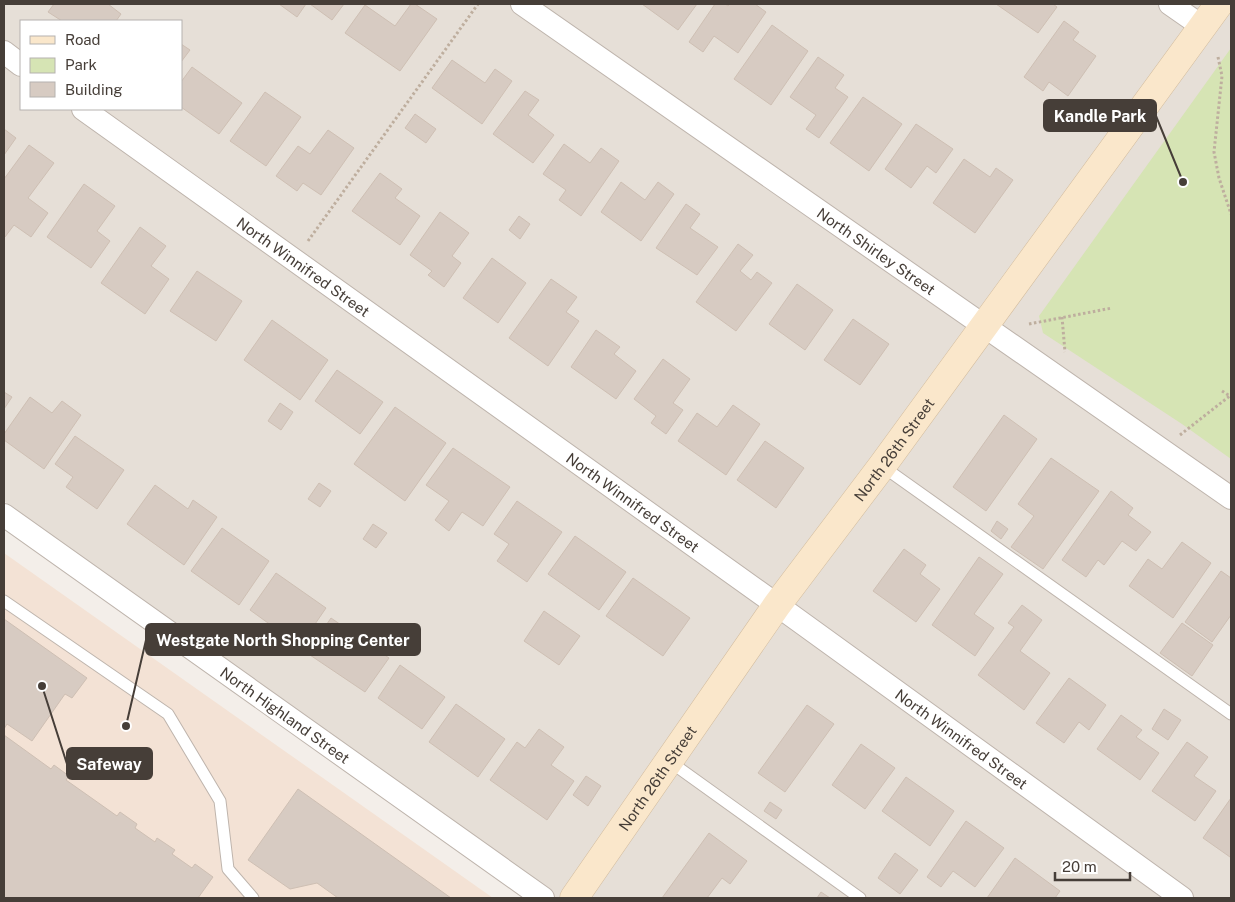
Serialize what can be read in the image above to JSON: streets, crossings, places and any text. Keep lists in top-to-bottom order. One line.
{"streets":{"street":["North Shirley Street","North Winnifred Street","North 26th Street","North Highland Street"]},"crossings":[["North Shirley Street","North 26th Street"],["North Winnifred Street","North 26th Street"]],"places":["Kandle Park","Safeway","Westgate North Shopping Center"],"legend":["Road","Park","Building"],"scale_bar":"20 m"}
